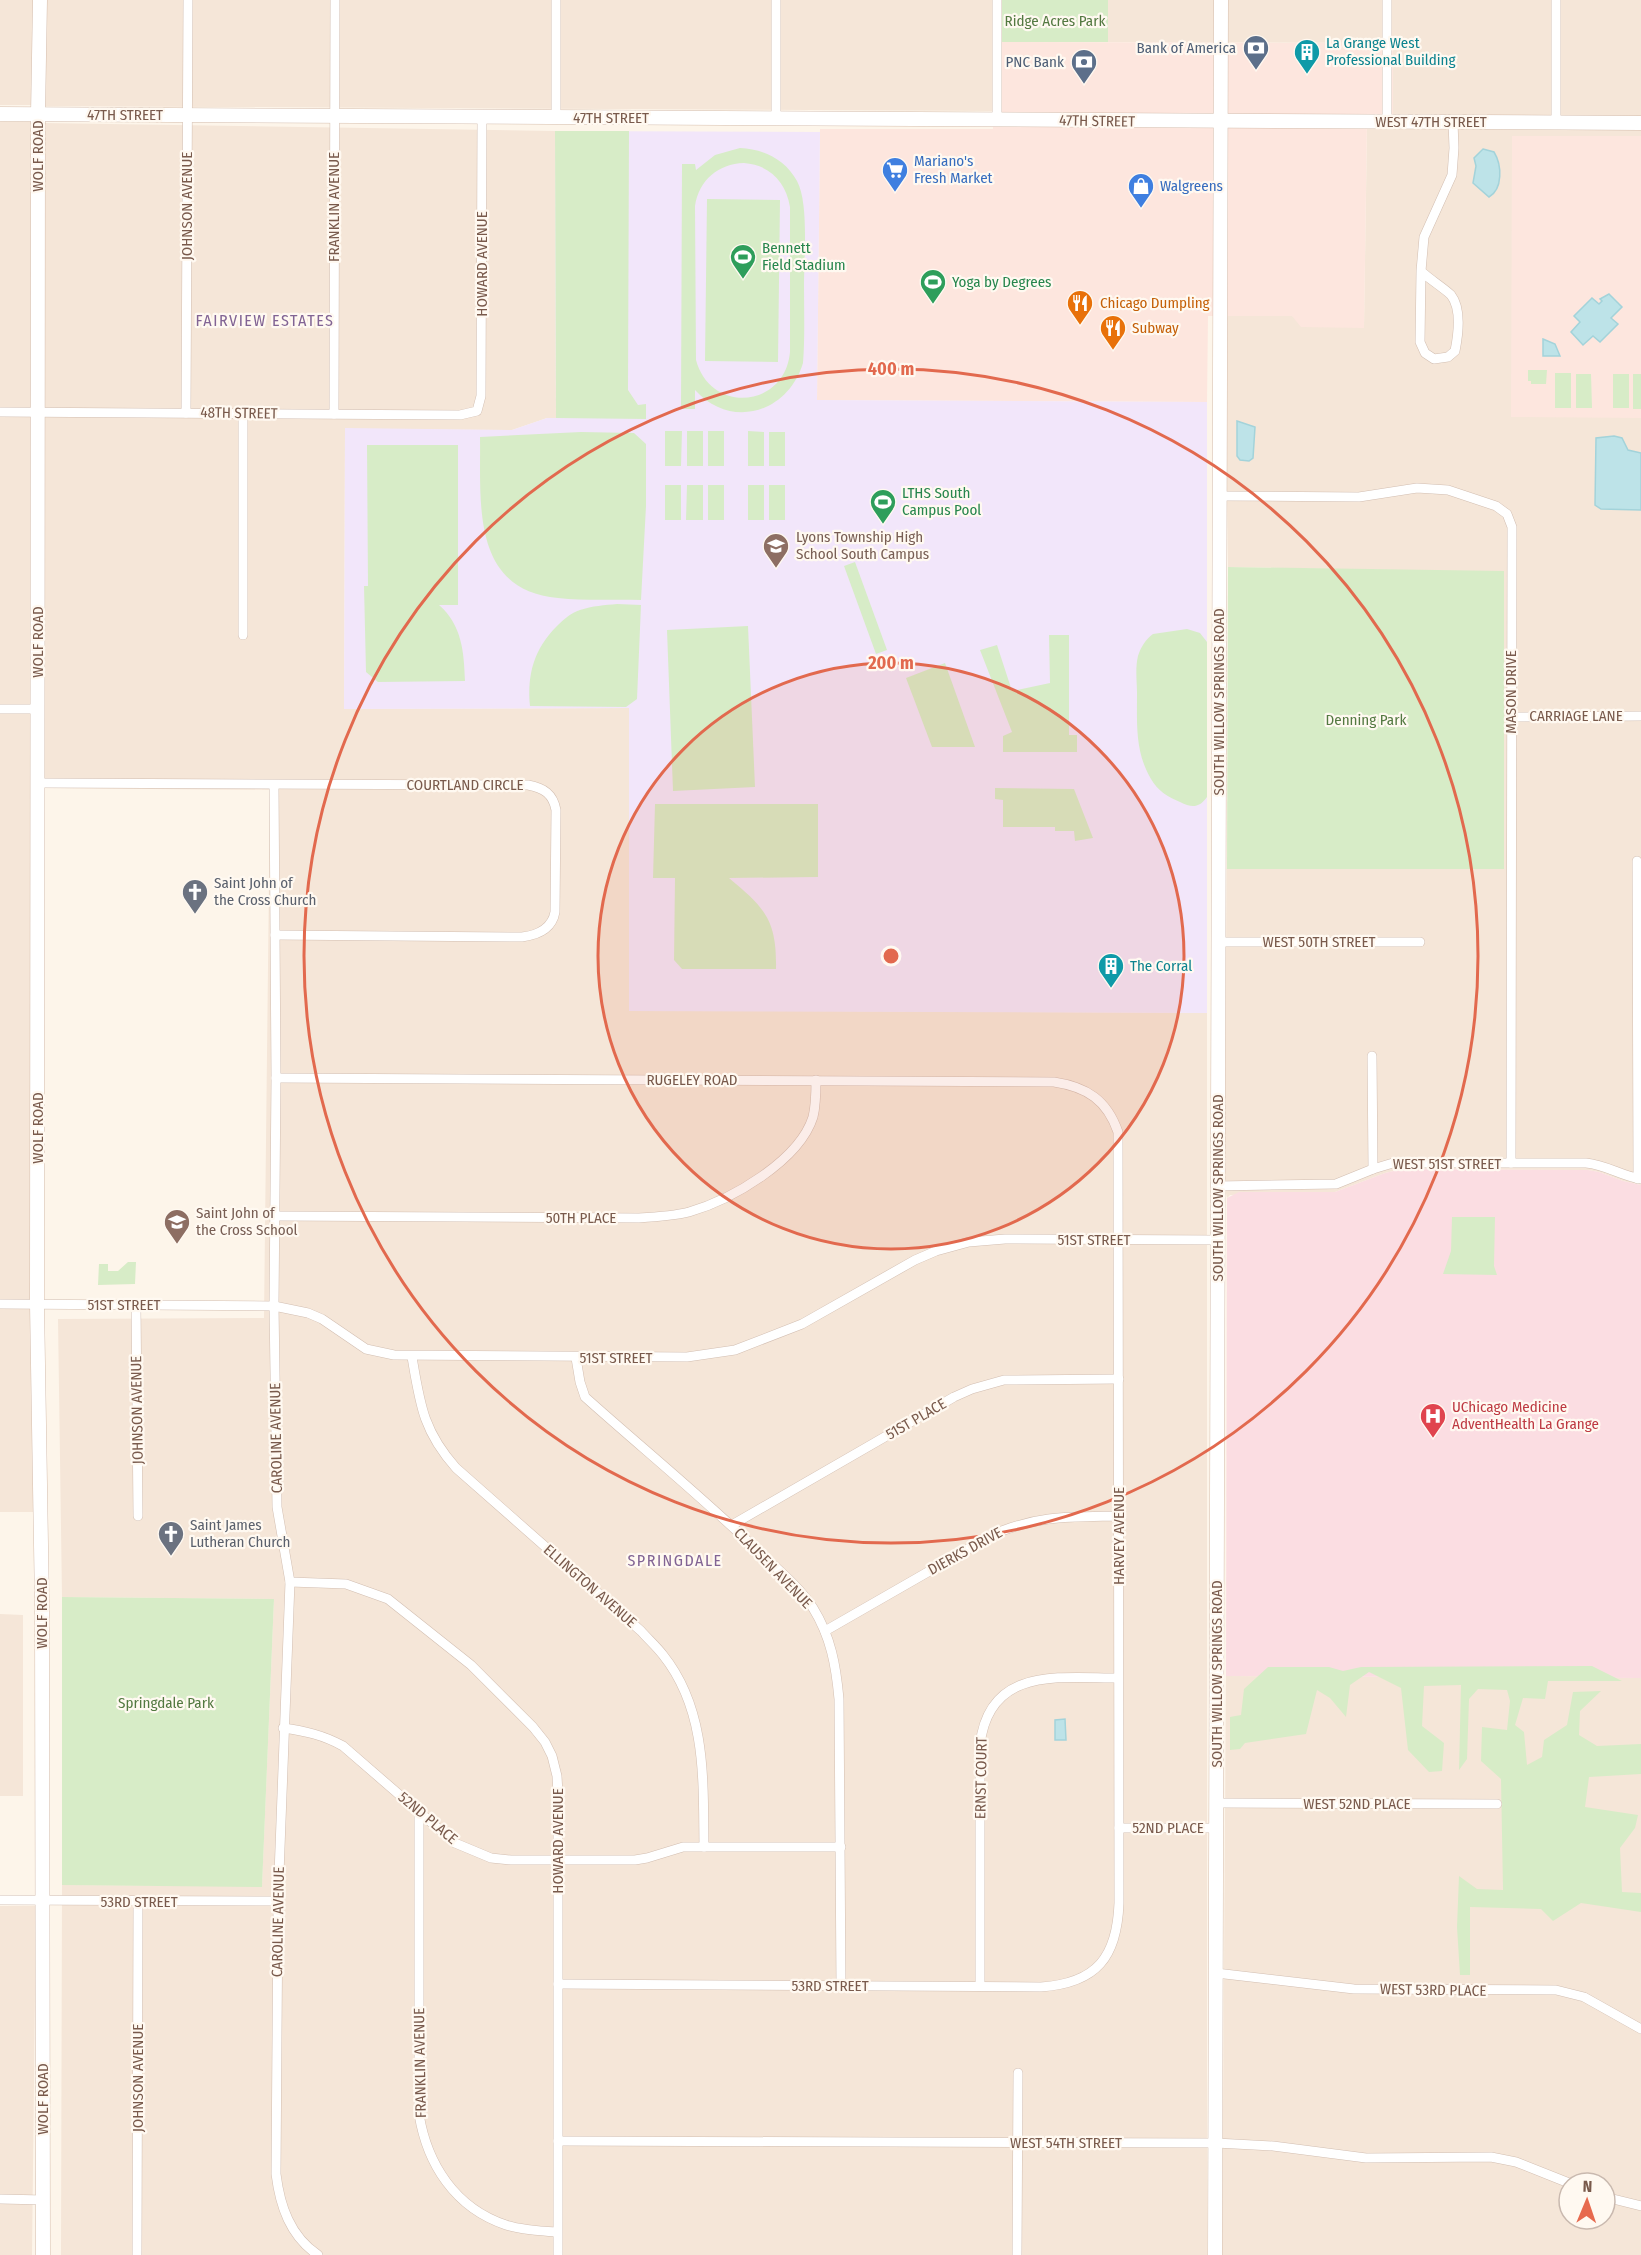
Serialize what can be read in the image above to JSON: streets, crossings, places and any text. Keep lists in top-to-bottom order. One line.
{"streets":{"main road":["47TH STREET","WEST 47TH STREET","WOLF ROAD","SOUTH WILLOW SPRINGS ROAD"],"street":["JOHNSON AVENUE","FRANKLIN AVENUE","HOWARD AVENUE","48TH STREET","MASON DRIVE","CARRIAGE LANE","COURTLAND CIRCLE","WEST 50TH STREET","RUGELEY ROAD","WEST 51ST STREET","50TH PLACE","51ST STREET","51ST PLACE","CAROLINE AVENUE","HARVEY AVENUE","DIERKS DRIVE","CLAUSEN AVENUE","ELLINGTON AVENUE","ERNST COURT","WEST 52ND PLACE","52ND PLACE","53RD STREET","WEST 53RD PLACE","WEST 54TH STREET"]},"crossings":[["47TH STREET","WEST 47TH STREET"],["47TH STREET","WOLF ROAD"],["47TH STREET","JOHNSON AVENUE"],["47TH STREET","FRANKLIN AVENUE"],["47TH STREET","HOWARD AVENUE"],["47TH STREET","SOUTH WILLOW SPRINGS ROAD"],["WEST 47TH STREET","SOUTH WILLOW SPRINGS ROAD"],["WOLF ROAD","48TH STREET"],["WOLF ROAD","COURTLAND CIRCLE"],["WOLF ROAD","51ST STREET"],["WOLF ROAD","53RD STREET"],["JOHNSON AVENUE","48TH STREET"],["JOHNSON AVENUE","51ST STREET"],["JOHNSON AVENUE","53RD STREET"],["FRANKLIN AVENUE","HOWARD AVENUE"],["FRANKLIN AVENUE","48TH STREET"],["FRANKLIN AVENUE","52ND PLACE"],["HOWARD AVENUE","48TH STREET"],["HOWARD AVENUE","CAROLINE AVENUE"],["HOWARD AVENUE","52ND PLACE"],["HOWARD AVENUE","53RD STREET"],["HOWARD AVENUE","WEST 54TH STREET"],["MASON DRIVE","SOUTH WILLOW SPRINGS ROAD"],["MASON DRIVE","CARRIAGE LANE"],["MASON DRIVE","WEST 51ST STREET"],["SOUTH WILLOW SPRINGS ROAD","WEST 50TH STREET"],["SOUTH WILLOW SPRINGS ROAD","WEST 51ST STREET"],["SOUTH WILLOW SPRINGS ROAD","51ST STREET"],["SOUTH WILLOW SPRINGS ROAD","WEST 52ND PLACE"],["SOUTH WILLOW SPRINGS ROAD","52ND PLACE"],["SOUTH WILLOW SPRINGS ROAD","WEST 53RD PLACE"],["SOUTH WILLOW SPRINGS ROAD","WEST 54TH STREET"],["COURTLAND CIRCLE","CAROLINE AVENUE"],["RUGELEY ROAD","50TH PLACE"],["RUGELEY ROAD","CAROLINE AVENUE"],["RUGELEY ROAD","HARVEY AVENUE"],["50TH PLACE","CAROLINE AVENUE"],["51ST STREET","CAROLINE AVENUE"],["51ST STREET","HARVEY AVENUE"],["51ST STREET","CLAUSEN AVENUE"],["51ST STREET","ELLINGTON AVENUE"],["51ST PLACE","HARVEY AVENUE"],["51ST PLACE","CLAUSEN AVENUE"],["CAROLINE AVENUE","52ND PLACE"],["CAROLINE AVENUE","53RD STREET"],["HARVEY AVENUE","DIERKS DRIVE"],["HARVEY AVENUE","ERNST COURT"],["HARVEY AVENUE","52ND PLACE"],["HARVEY AVENUE","53RD STREET"],["DIERKS DRIVE","CLAUSEN AVENUE"],["CLAUSEN AVENUE","52ND PLACE"],["CLAUSEN AVENUE","53RD STREET"],["ELLINGTON AVENUE","52ND PLACE"],["ERNST COURT","53RD STREET"]],"districts":["FAIRVIEW ESTATES","SPRINGDALE"],"parks":["Ridge Acres Park","Denning Park","Springdale Park"],"places":{"bank":["Bank of America","PNC Bank"],"building":["La Grange West Professional Building","The Corral"],"supermarket":["Mariano's Fresh Market"],"shop":["Walgreens"],"sports":["Bennett Field Stadium","Yoga by Degrees","LTHS South Campus Pool"],"restaurant":["Chicago Dumpling","Subway"],"school or university":["Lyons Township High School South Campus","Saint John of the Cross School"],"church":["Saint John of the Cross Church","Saint James Lutheran Church"],"hospital":["UChicago Medicine AdventHealth La Grange"]},"north":"top","rings":["400 m","200 m"]}
